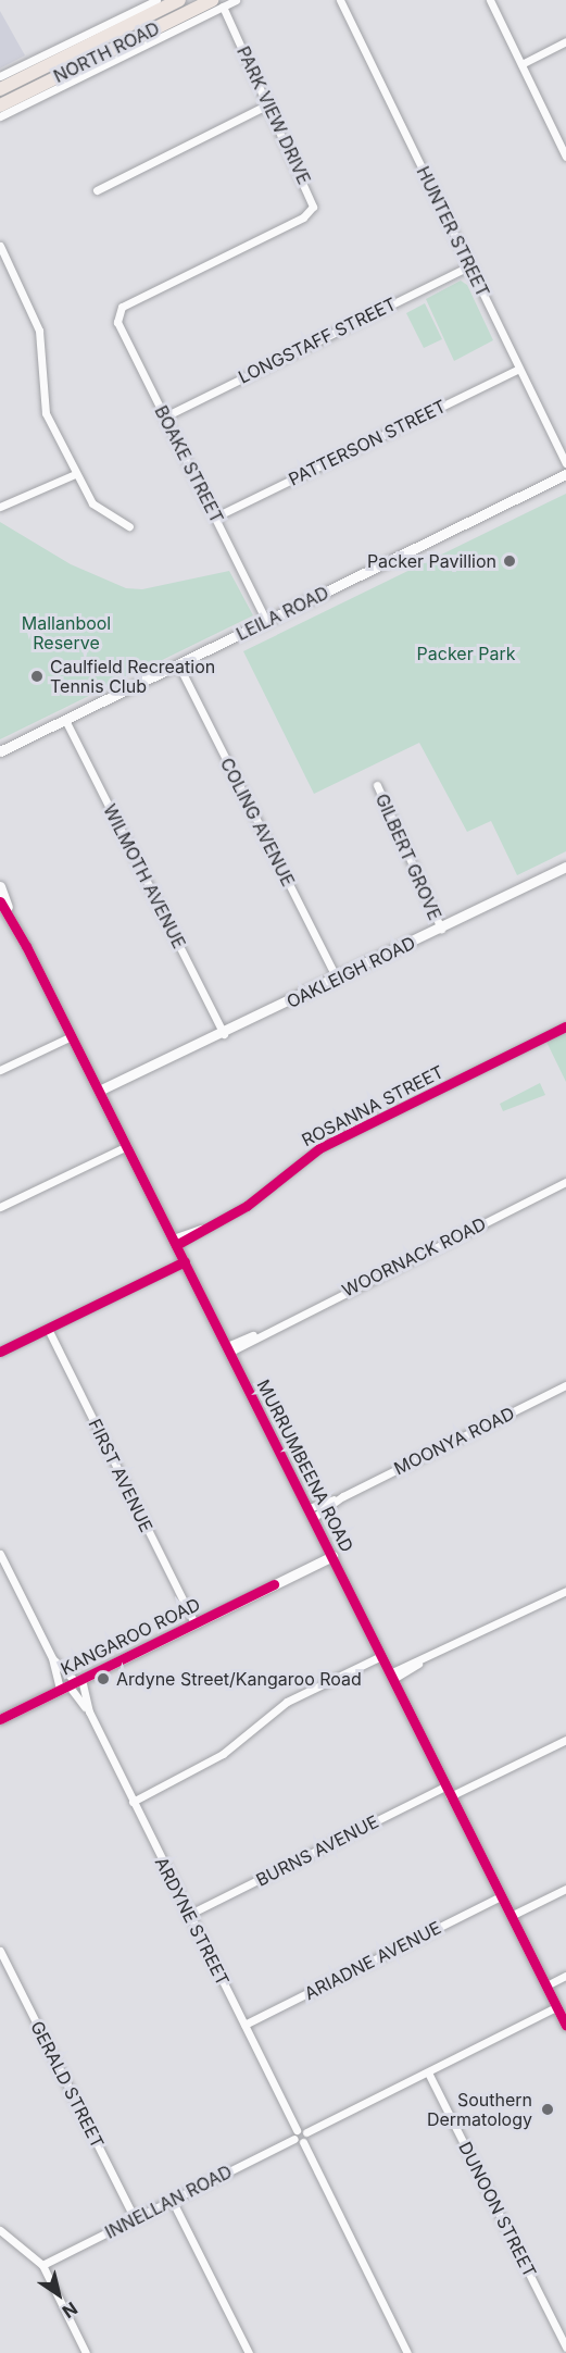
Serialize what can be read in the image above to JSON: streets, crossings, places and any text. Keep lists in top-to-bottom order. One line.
{"streets":{"highway":["NORTH ROAD"],"street":["PARK VIEW DRIVE","HUNTER STREET","LONGSTAFF STREET","PATTERSON STREET","BOAKE STREET","LEILA ROAD","COLING AVENUE","GILBERT GROVE","WILMOTH AVENUE","OAKLEIGH ROAD","ROSANNA STREET","WOORNACK ROAD","MOONYA ROAD","MURRUMBEENA ROAD","FIRST AVENUE","KANGAROO ROAD","BURNS AVENUE","ARDYNE STREET","ARIADNE AVENUE","GERALD STREET","INNELLAN ROAD","DUNOON STREET"]},"crossings":[["NORTH ROAD","PARK VIEW DRIVE"],["PARK VIEW DRIVE","BOAKE STREET"],["HUNTER STREET","LONGSTAFF STREET"],["HUNTER STREET","PATTERSON STREET"],["LONGSTAFF STREET","BOAKE STREET"],["PATTERSON STREET","BOAKE STREET"],["BOAKE STREET","LEILA ROAD"],["LEILA ROAD","COLING AVENUE"],["LEILA ROAD","WILMOTH AVENUE"],["COLING AVENUE","OAKLEIGH ROAD"],["GILBERT GROVE","OAKLEIGH ROAD"],["WILMOTH AVENUE","OAKLEIGH ROAD"],["OAKLEIGH ROAD","MURRUMBEENA ROAD"],["ROSANNA STREET","MURRUMBEENA ROAD"],["WOORNACK ROAD","MURRUMBEENA ROAD"],["MOONYA ROAD","MURRUMBEENA ROAD"],["MURRUMBEENA ROAD","KANGAROO ROAD"],["MURRUMBEENA ROAD","BURNS AVENUE"],["MURRUMBEENA ROAD","ARIADNE AVENUE"],["FIRST AVENUE","KANGAROO ROAD"],["KANGAROO ROAD","ARDYNE STREET"],["BURNS AVENUE","ARDYNE STREET"],["ARDYNE STREET","ARIADNE AVENUE"],["GERALD STREET","INNELLAN ROAD"]],"parks":["Mallanbool Reserve","Packer Park"],"places":["Packer Pavillion","Caulfield Recreation Tennis Club","Ardyne Street/Kangaroo Road","Southern Dermatology"],"north":"bottom right"}
